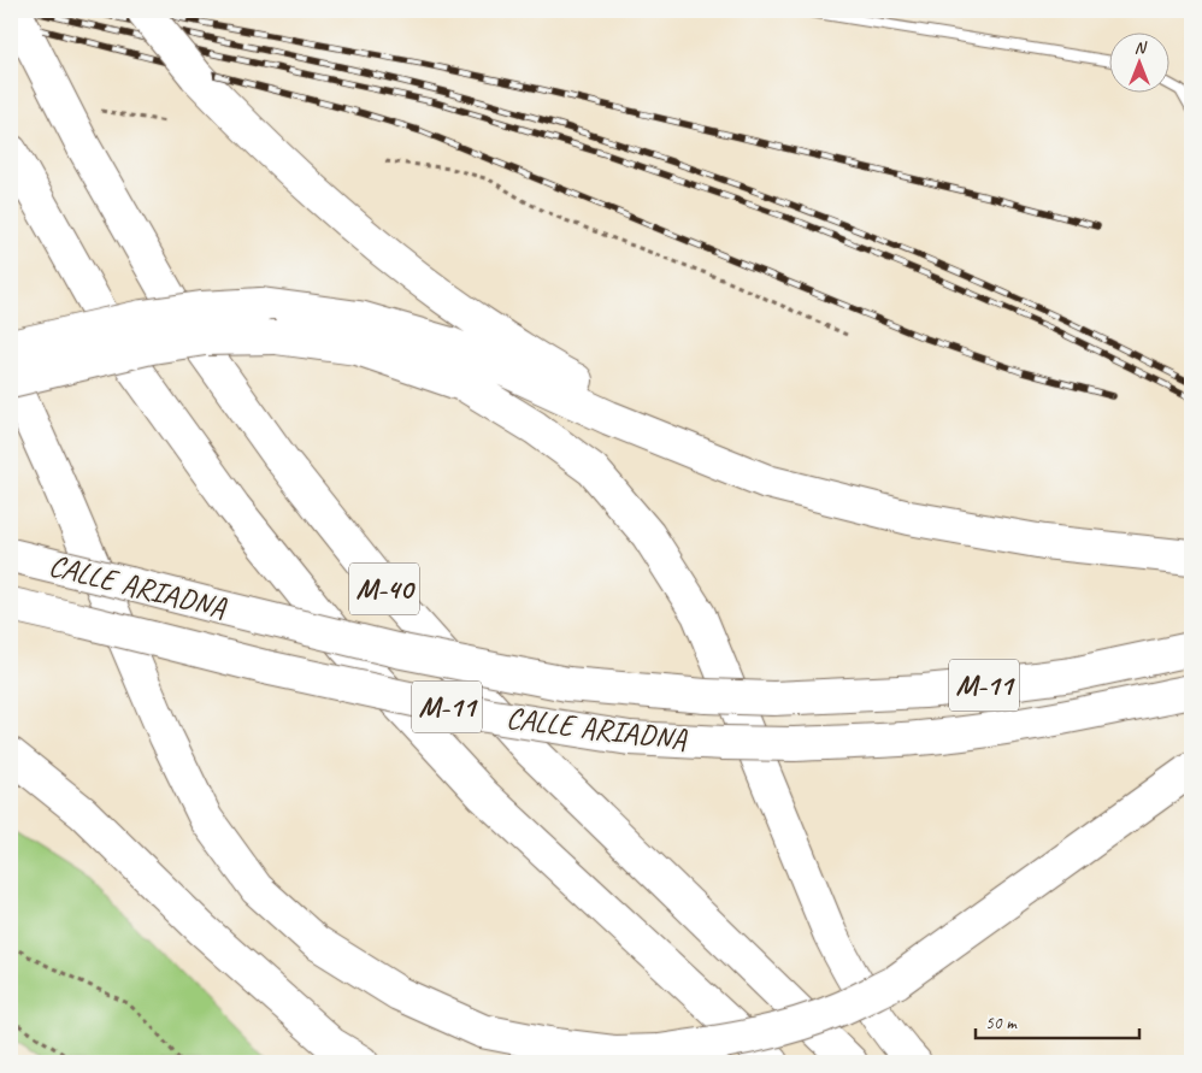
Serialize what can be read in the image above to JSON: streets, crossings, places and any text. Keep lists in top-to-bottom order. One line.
{"streets":{"highway":["CALLE ARIADNA","M-40","M-11"]},"scale_bar":"50 m","north":"top"}
